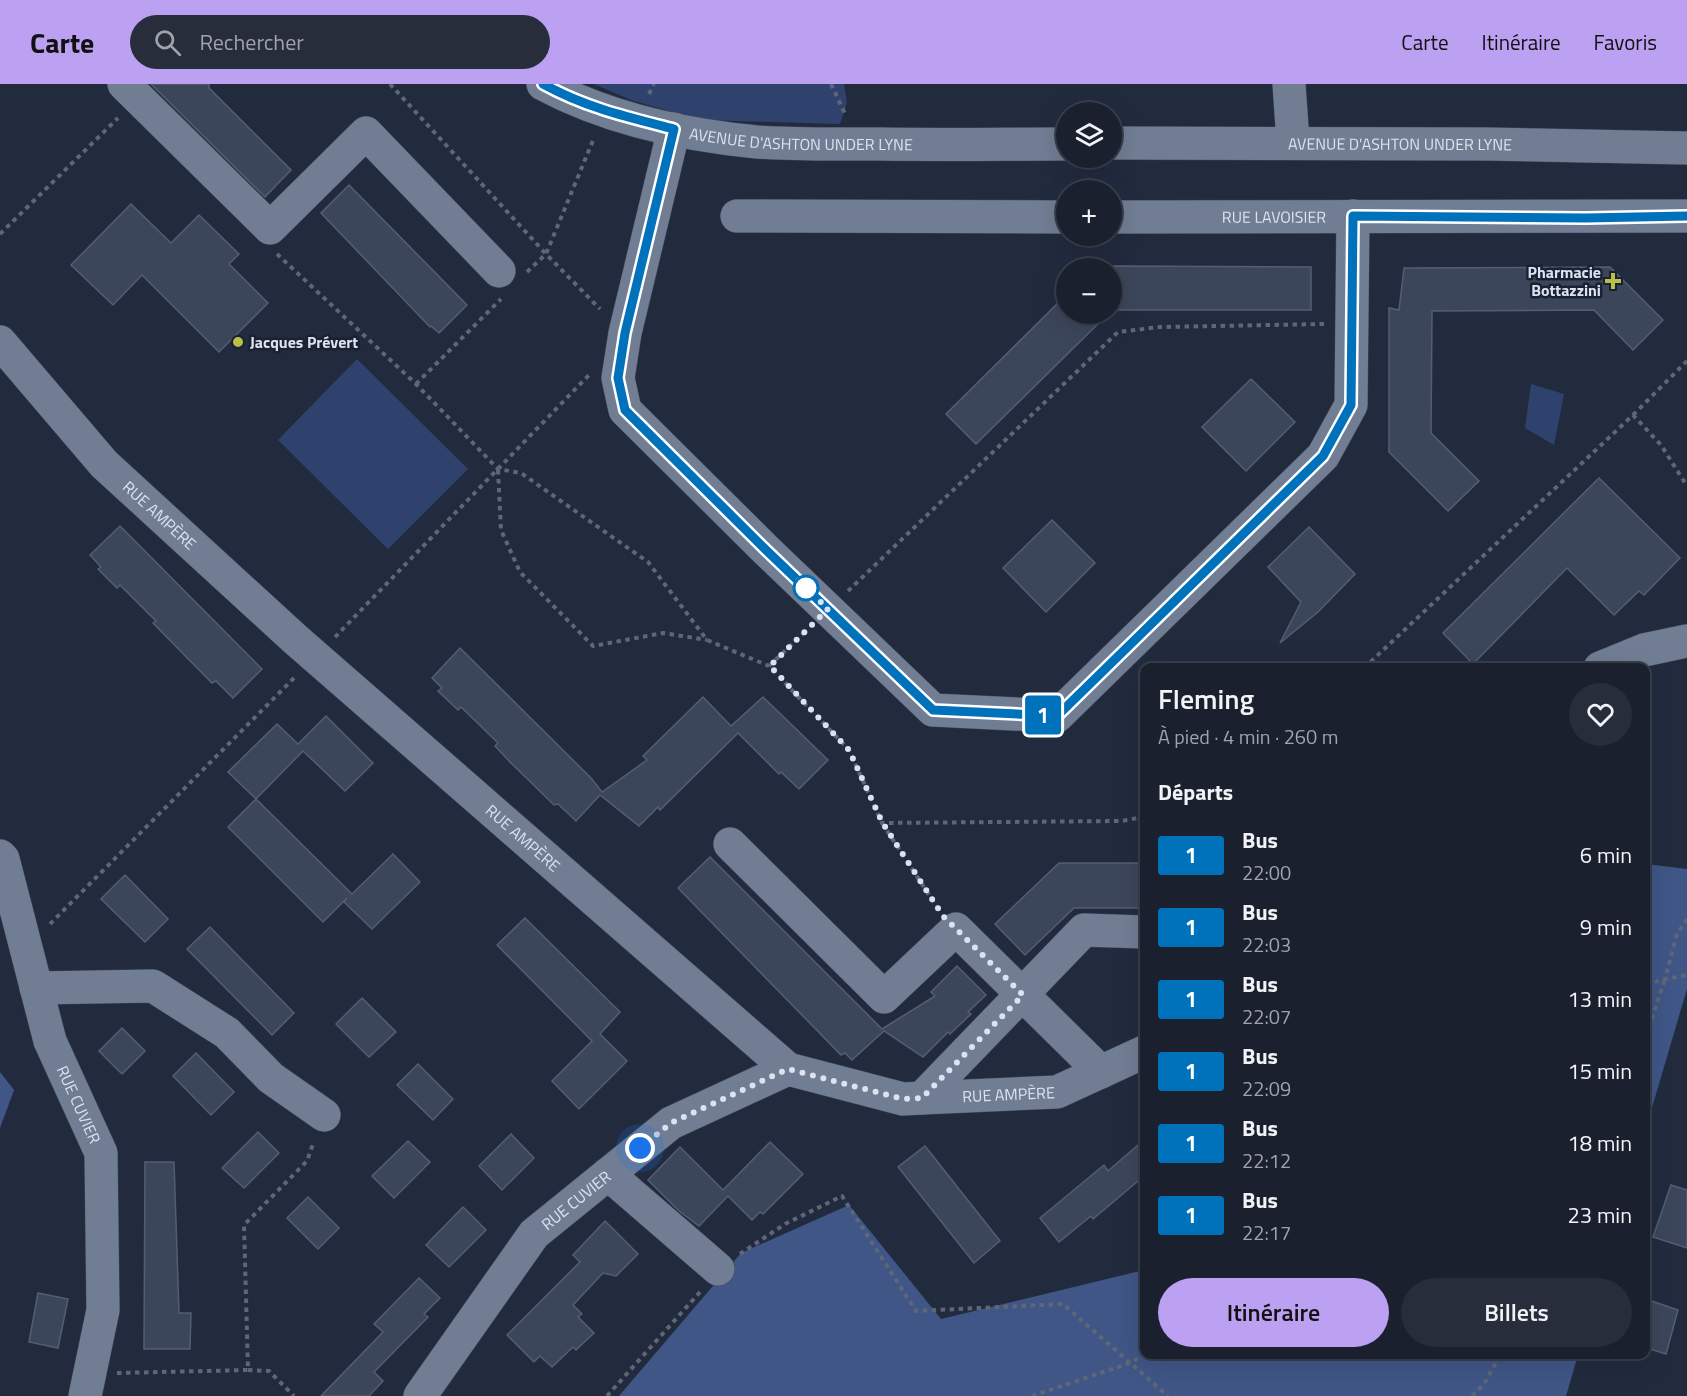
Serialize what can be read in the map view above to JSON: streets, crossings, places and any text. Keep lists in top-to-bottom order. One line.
{"streets":{"street":["AVENUE D'ASHTON UNDER LYNE","RUE LAVOISIER","RUE AMPÈRE","RUE CUVIER"]},"crossings":[["RUE AMPÈRE","RUE CUVIER"]],"places":{"health":["Pharmacie Bottazzini"],"other":["Jacques Prévert"]},"lines":["bus line 1"],"page":{"header":"Carte","search":"Rechercher","nav":["Carte","Itinéraire","Favoris"],"on_map":"1","map_buttons":["+","−"],"heading":[["Fleming","À pied · 4 min · 260 m"],"Départs"],"list":[{"mark":"1","name":"Bus","note":"22:00","value":"6 min"},{"mark":"1","name":"Bus","note":"22:03","value":"9 min"},{"mark":"1","name":"Bus","note":"22:07","value":"13 min"},{"mark":"1","name":"Bus","note":"22:09","value":"15 min"},{"mark":"1","name":"Bus","note":"22:12","value":"18 min"},{"mark":"1","name":"Bus","note":"22:17","value":"23 min"}],"buttons":["Itinéraire","Billets"]}}
